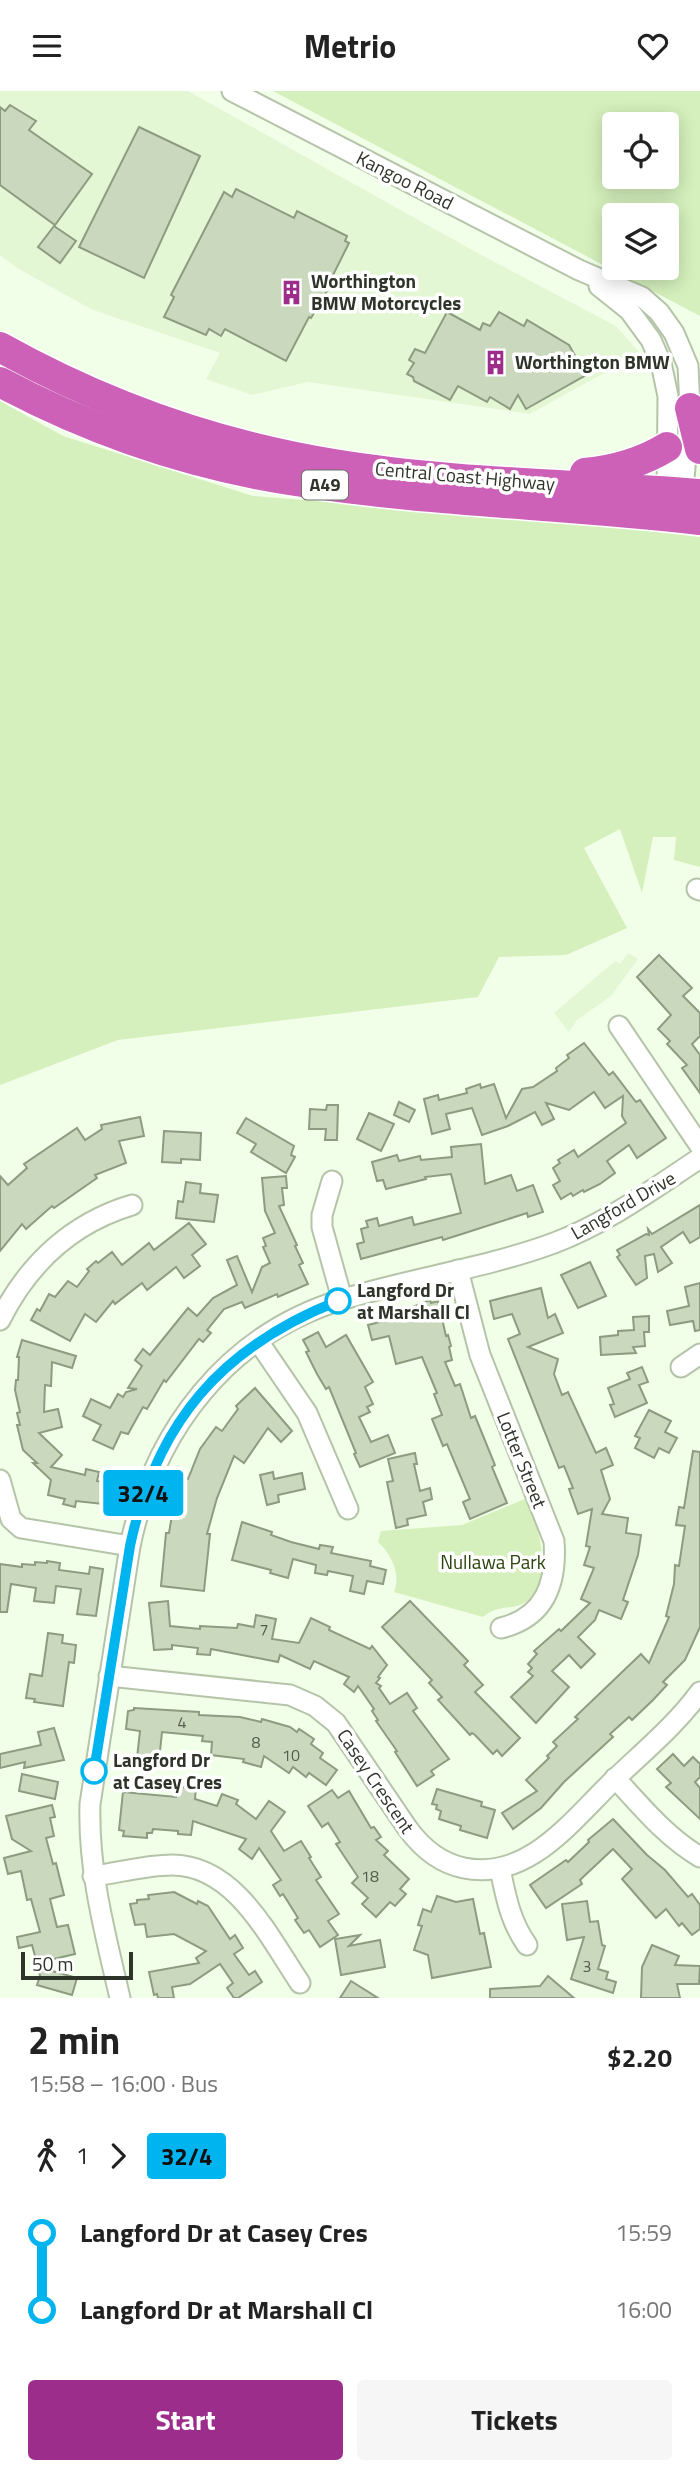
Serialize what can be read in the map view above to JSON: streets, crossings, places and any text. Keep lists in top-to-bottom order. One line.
{"streets":{"highway":["Central Coast Highway","A49"],"street":["Kangoo Road","Langford Drive","Lotter Street","Casey Crescent"]},"crossings":[["Kangoo Road","Central Coast Highway"],["Langford Drive","Lotter Street"],["Langford Drive","Casey Crescent"]],"parks":["Nullawa Park"],"places":{"building":["Worthington BMW Motorcycles","Worthington BMW"],"other":["Langford Dr at Marshall Cl","Langford Dr at Casey Cres"]},"lines":["bus line 32/4"],"house_numbers":["7","4","8","10","18","3"],"scale_bar":"50 m","page":{"header":"Metrio","on_map":"32/4","scale":"50 m","heading":["2 min","15:58 – 16:00 · Bus","$2.20"],"legs":["1","32/4"],"list":[{"name":"Langford Dr at Casey Cres","value":"15:59"},{"name":"Langford Dr at Marshall Cl","value":"16:00"}],"buttons":["Start","Tickets"]}}
